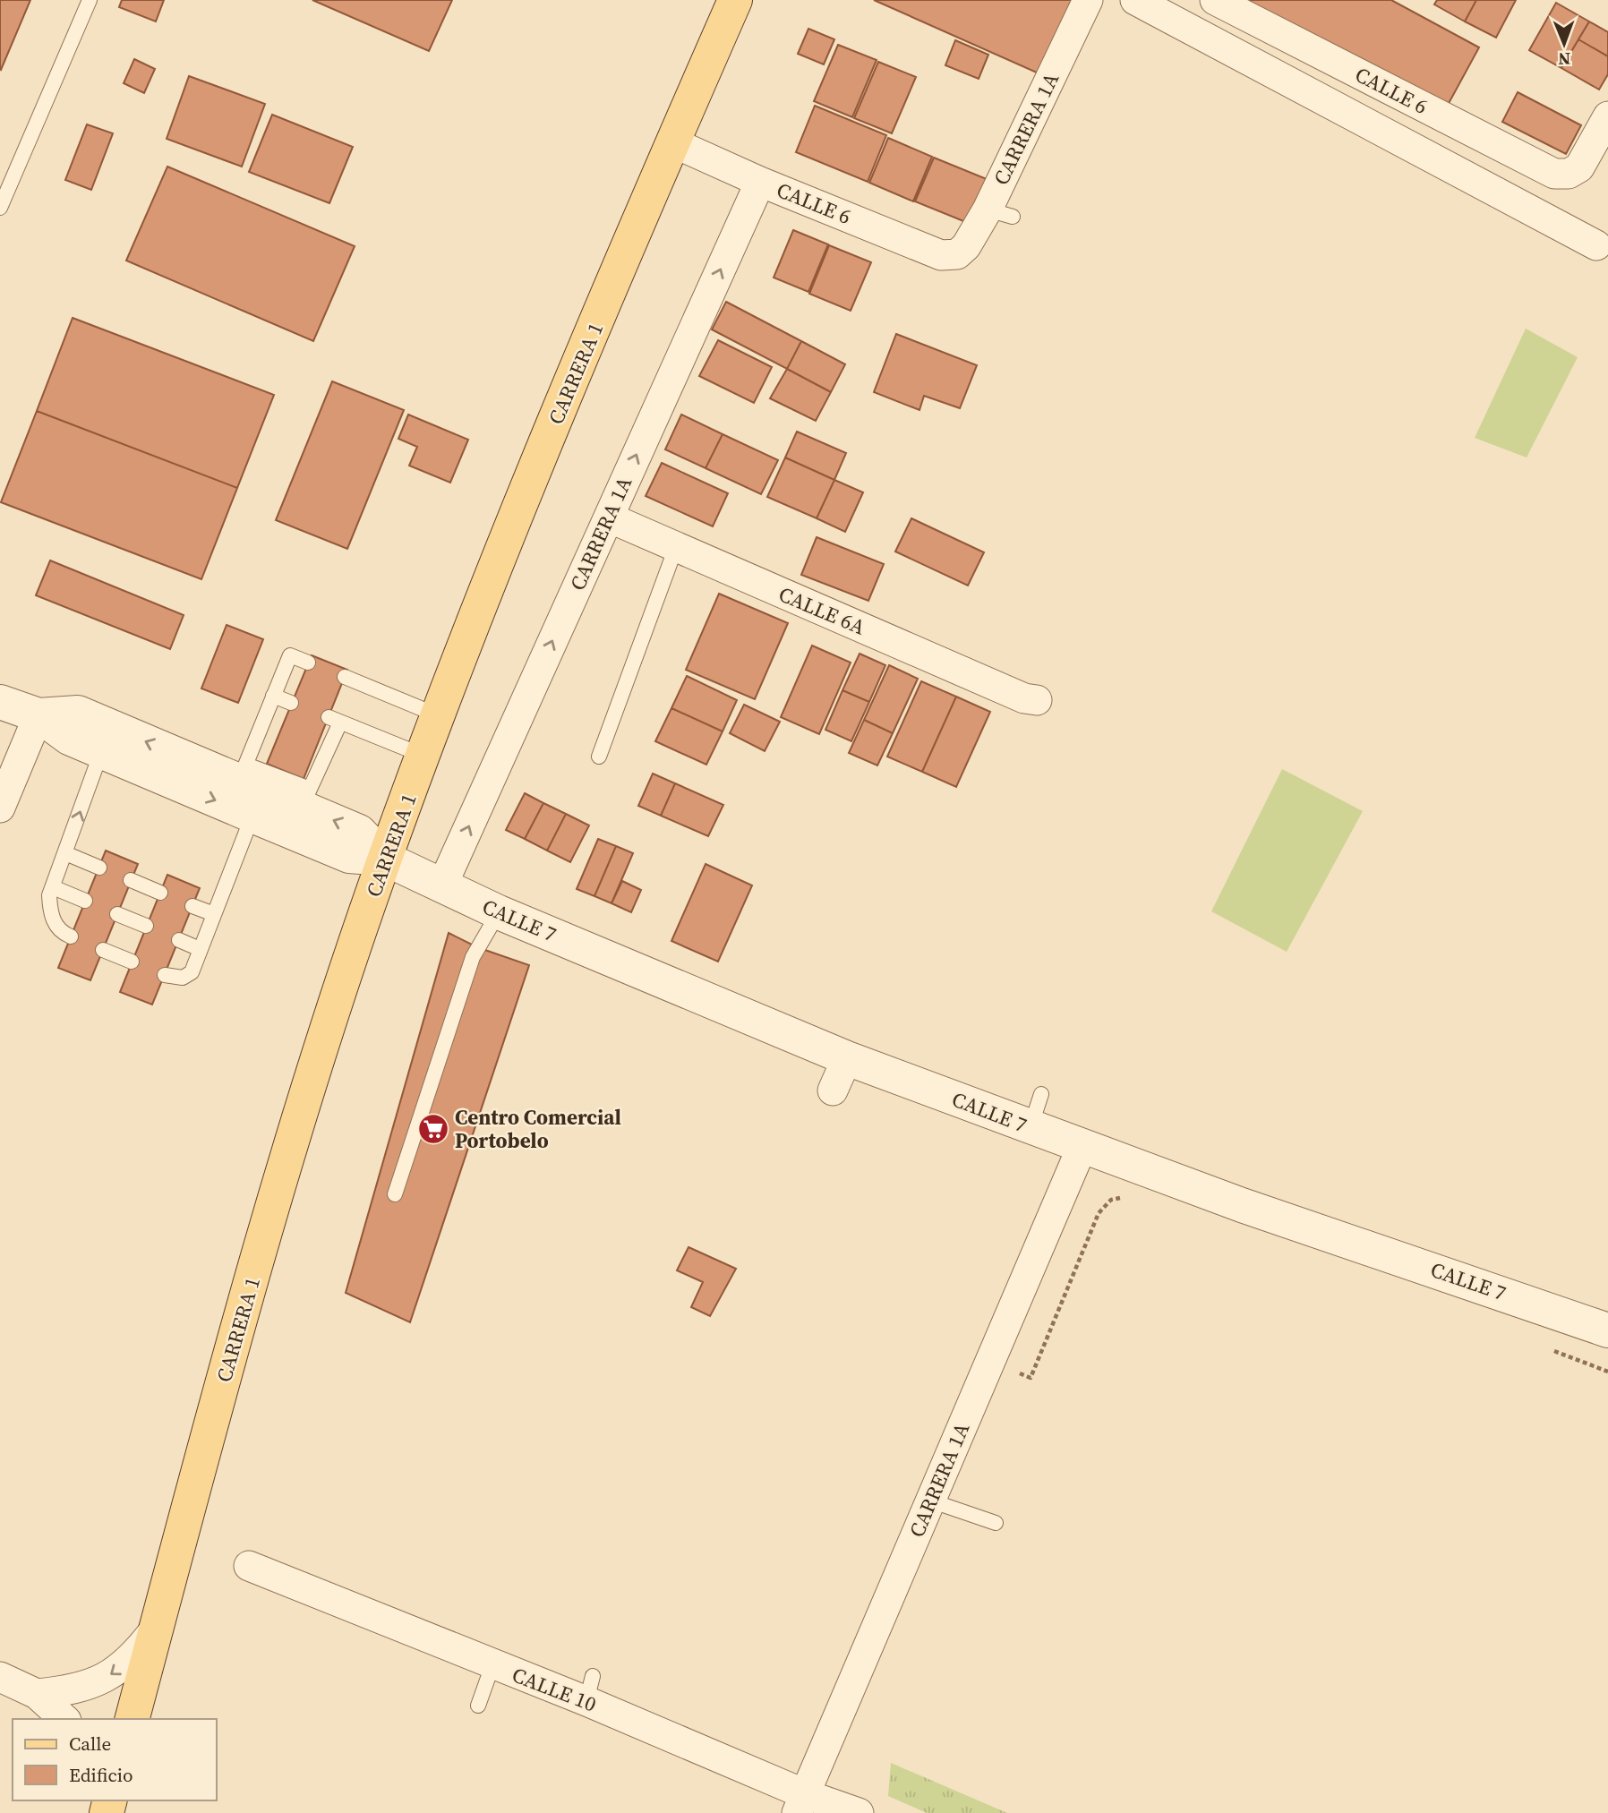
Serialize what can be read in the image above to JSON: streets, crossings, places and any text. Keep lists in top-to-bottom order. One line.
{"streets":{"main road":["CARRERA 1"],"street":["CALLE 6","CARRERA 1A","CALLE 6A","CALLE 7","CALLE 10"]},"crossings":[["CALLE 6","CARRERA 1A"],["CALLE 6","CARRERA 1"],["CARRERA 1A","CALLE 6A"],["CARRERA 1A","CALLE 7"],["CARRERA 1A","CALLE 10"],["CARRERA 1","CALLE 7"]],"one_way":["CARRERA 1A"],"places":{"supermarket":["Centro Comercial Portobelo"]},"legend":["Calle","Edificio"],"north":"bottom"}
